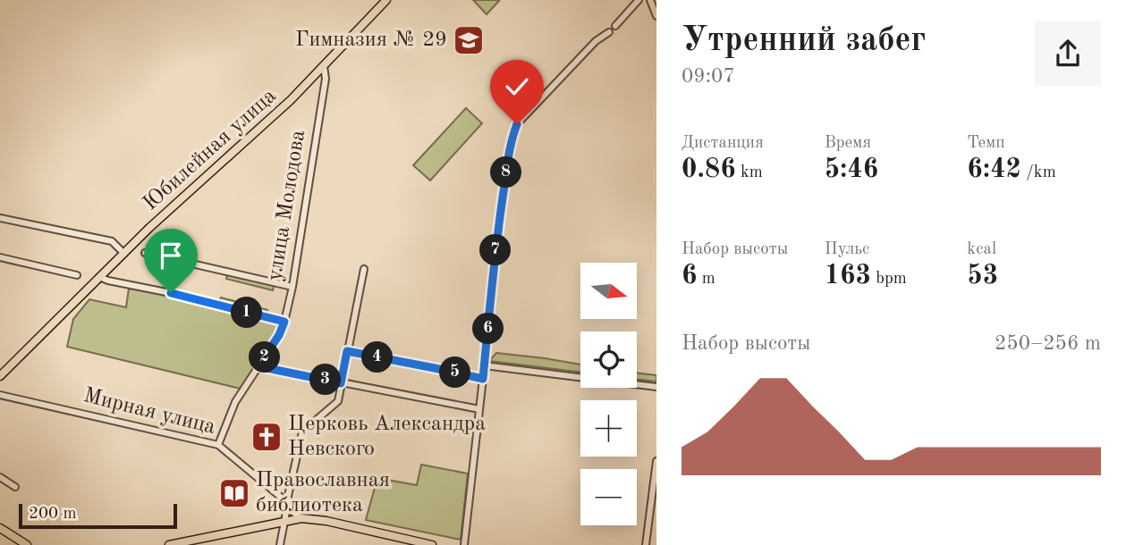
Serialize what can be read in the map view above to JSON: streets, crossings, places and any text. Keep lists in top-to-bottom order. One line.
{"streets":{"main road":["Юбилейная улица"],"street":["улица Молодова","Мирная улица"]},"crossings":[["Юбилейная улица","улица Молодова"],["улица Молодова","Мирная улица"]],"places":{"school or university":["Гимназия № 29"],"church":["Церковь Александра Невского"],"library":["Православная библиотека"]},"scale_bar":"200 m","north":"right","page":{"heading":["Утренний забег","09:07"],"stats":[["Дистанция","0.86 km"],["Время","5:46"],["Темп","6:42 /km"],["Набор высоты","6 m"],["Пульс","163 bpm"],["kcal","53"]],"pins":["8","7","1","6","2","4","5","3"],"map_buttons":["+","−"],"chart":["Набор высоты","250–256 m"],"scale":"200 m"}}
